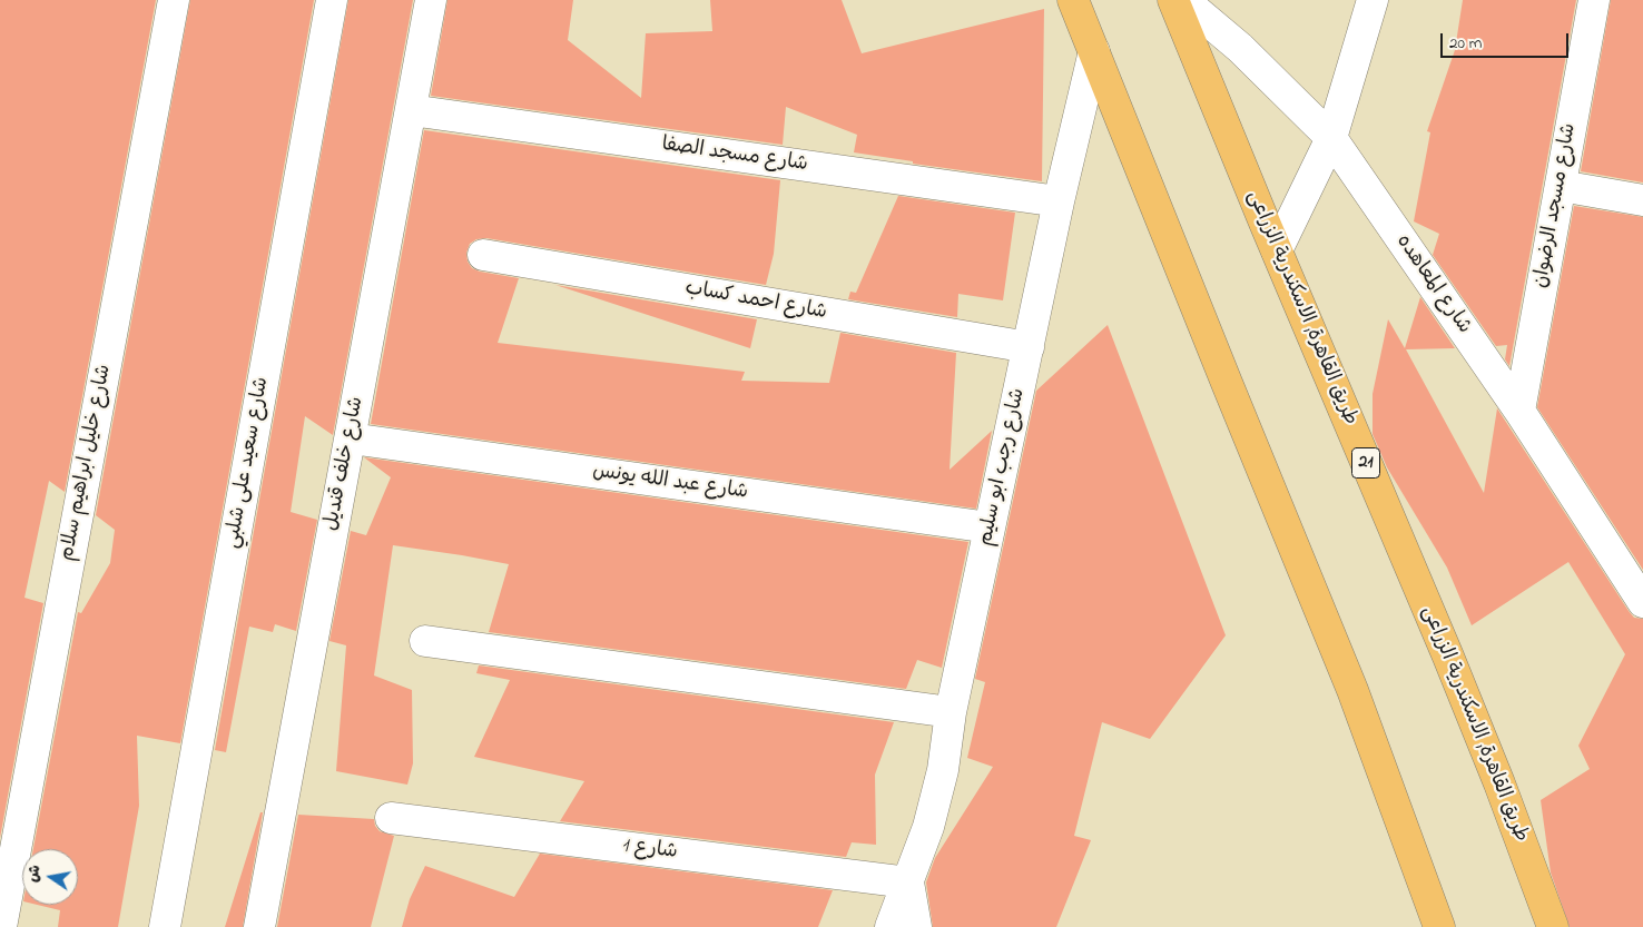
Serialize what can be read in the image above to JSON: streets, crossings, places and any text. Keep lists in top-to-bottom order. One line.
{"streets":{"highway":["طريق القاهرة, الاسكندرية الزراعى","21"],"street":["شارع مسجد الصفا","شارع مسجد الرضوان","شارع المعاهده","شارع احمد كساب","شارع خليل ابراهيم سلام","شارع سعيد على شلبي","شارع خلف قنديل","شارع رجب ابو سليم","شارع عبد الله يونس","شارع 1"]},"crossings":[["شارع مسجد الصفا","شارع خلف قنديل"],["شارع مسجد الصفا","شارع رجب ابو سليم"],["شارع مسجد الرضوان","شارع المعاهده"],["شارع احمد كساب","شارع رجب ابو سليم"],["شارع خلف قنديل","شارع عبد الله يونس"],["شارع رجب ابو سليم","شارع عبد الله يونس"],["شارع رجب ابو سليم","شارع 1"]],"scale_bar":"20 m","north":"left"}
